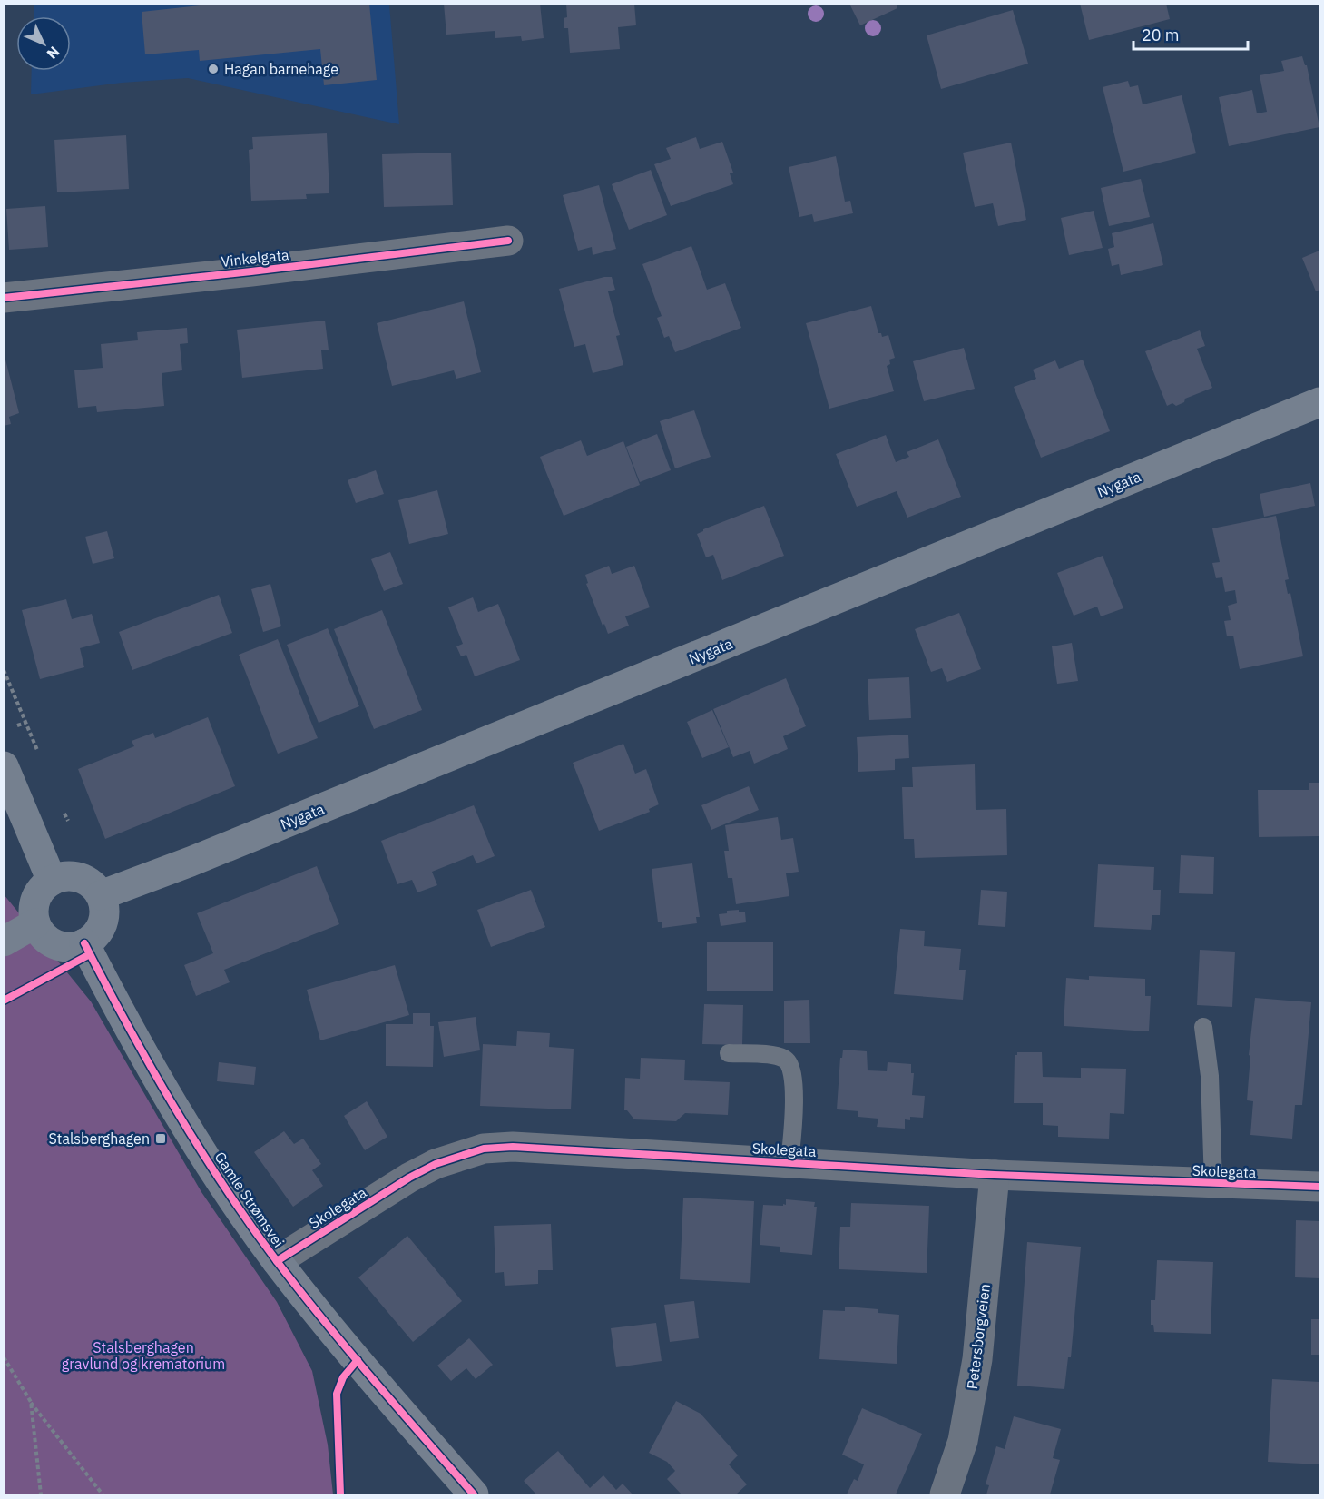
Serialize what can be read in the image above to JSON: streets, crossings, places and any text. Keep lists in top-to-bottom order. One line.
{"streets":{"main road":["Nygata","Gamle Strømsvei"],"street":["Vinkelgata","Skolegata","Petersborgveien"]},"crossings":[["Nygata","Gamle Strømsvei"],["Skolegata","Gamle Strømsvei"],["Skolegata","Petersborgveien"]],"parks":["Stalsberghagen gravlund og krematorium"],"places":{"other":["Hagan barnehage"],"transit":["Stalsberghagen"]},"scale_bar":"20 m","north":"bottom right"}
